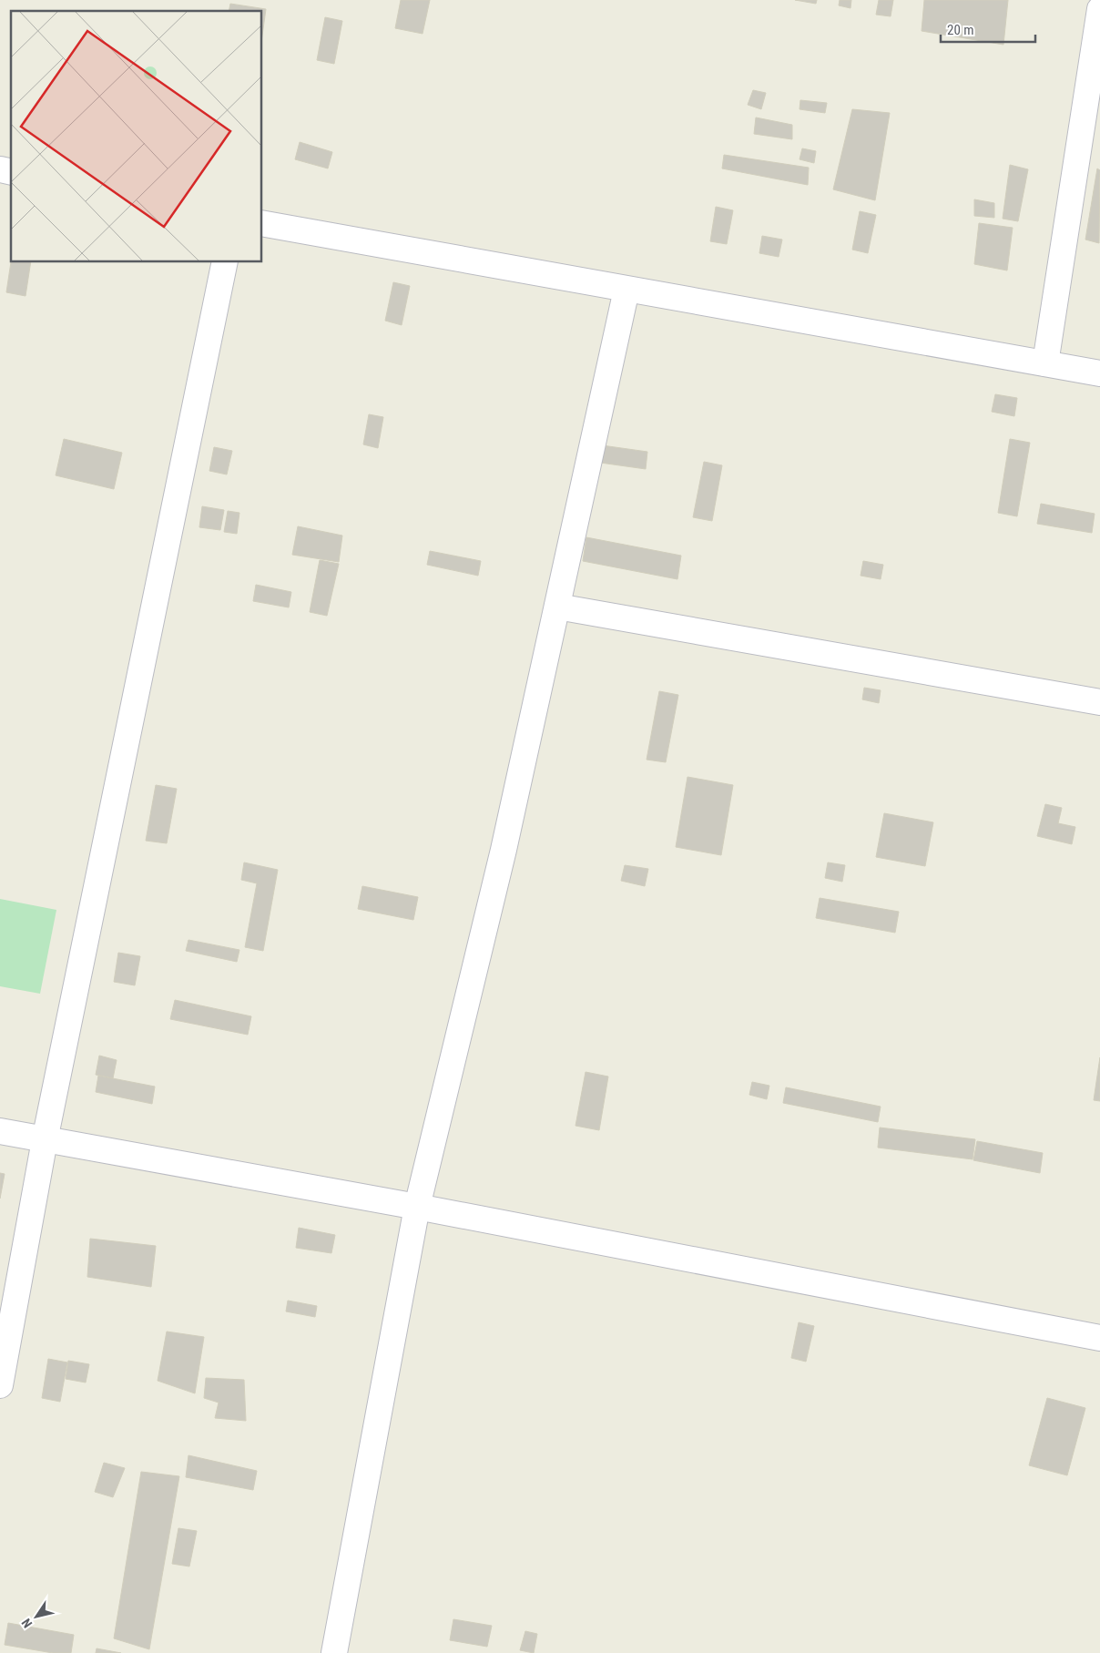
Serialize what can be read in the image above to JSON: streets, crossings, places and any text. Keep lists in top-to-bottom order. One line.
{"scale_bar":"20 m","north":"bottom left"}
